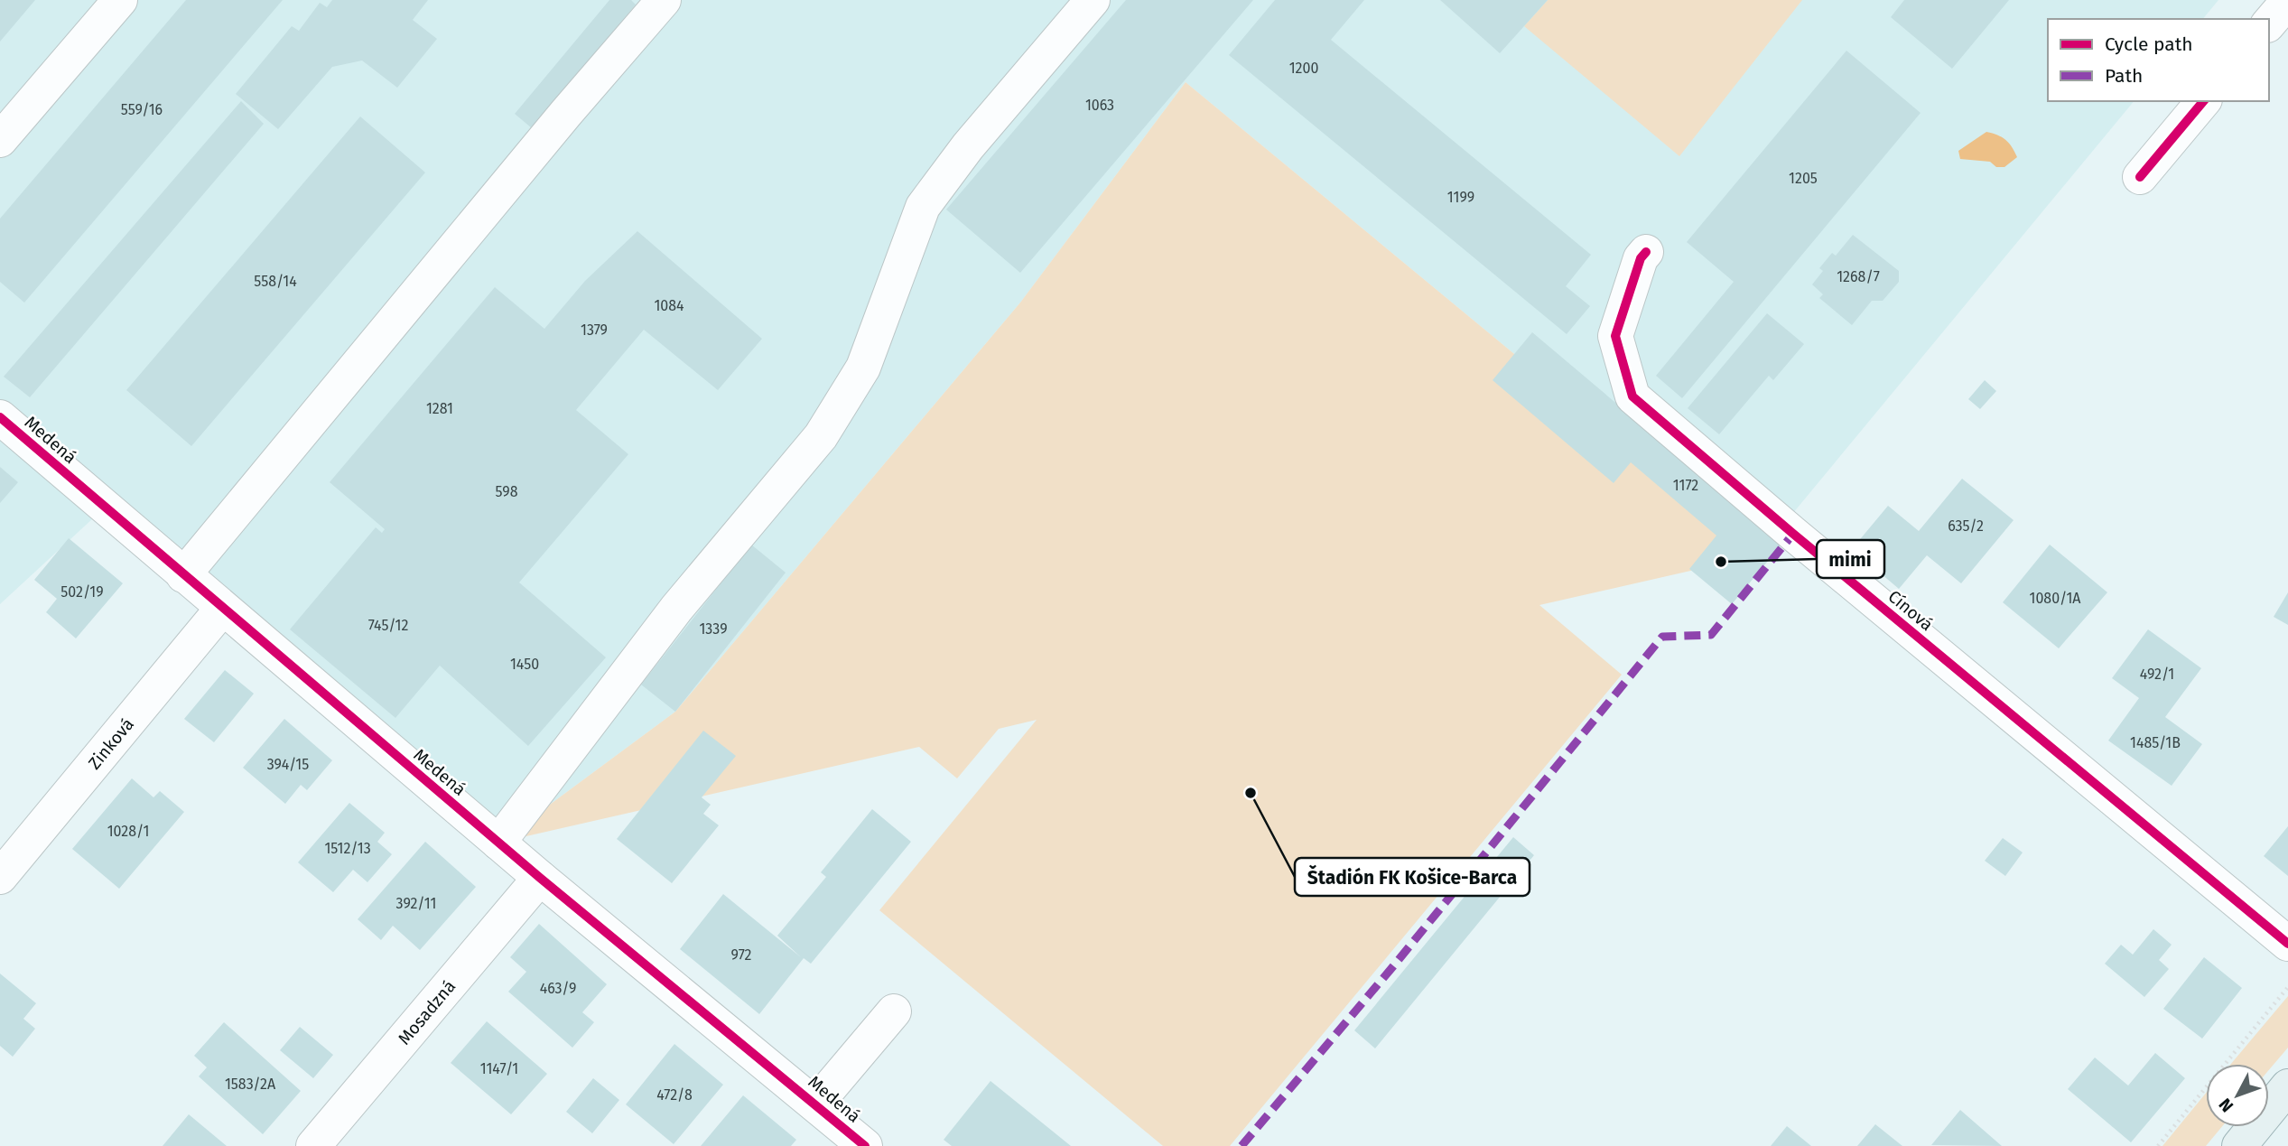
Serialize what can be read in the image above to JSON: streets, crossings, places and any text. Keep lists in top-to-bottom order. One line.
{"streets":{"street":["Medená","Cínová","Zinková","Mosadzná"]},"crossings":[["Medená","Zinková"],["Medená","Mosadzná"]],"places":["mimi","Štadión FK Košice-Barca"],"house_numbers":["1200","1063","559/16","1205","1199","1268/7","558/14","1084","1379","1281","1172","598","635/2","502/19","1080/1A","745/12","1339","1450","492/1","1485/1B","394/15","1028/1","1512/13","392/11","972","463/9","1147/1","1583/2A","472/8"],"legend":["Cycle path","Path"],"north":"bottom left"}
